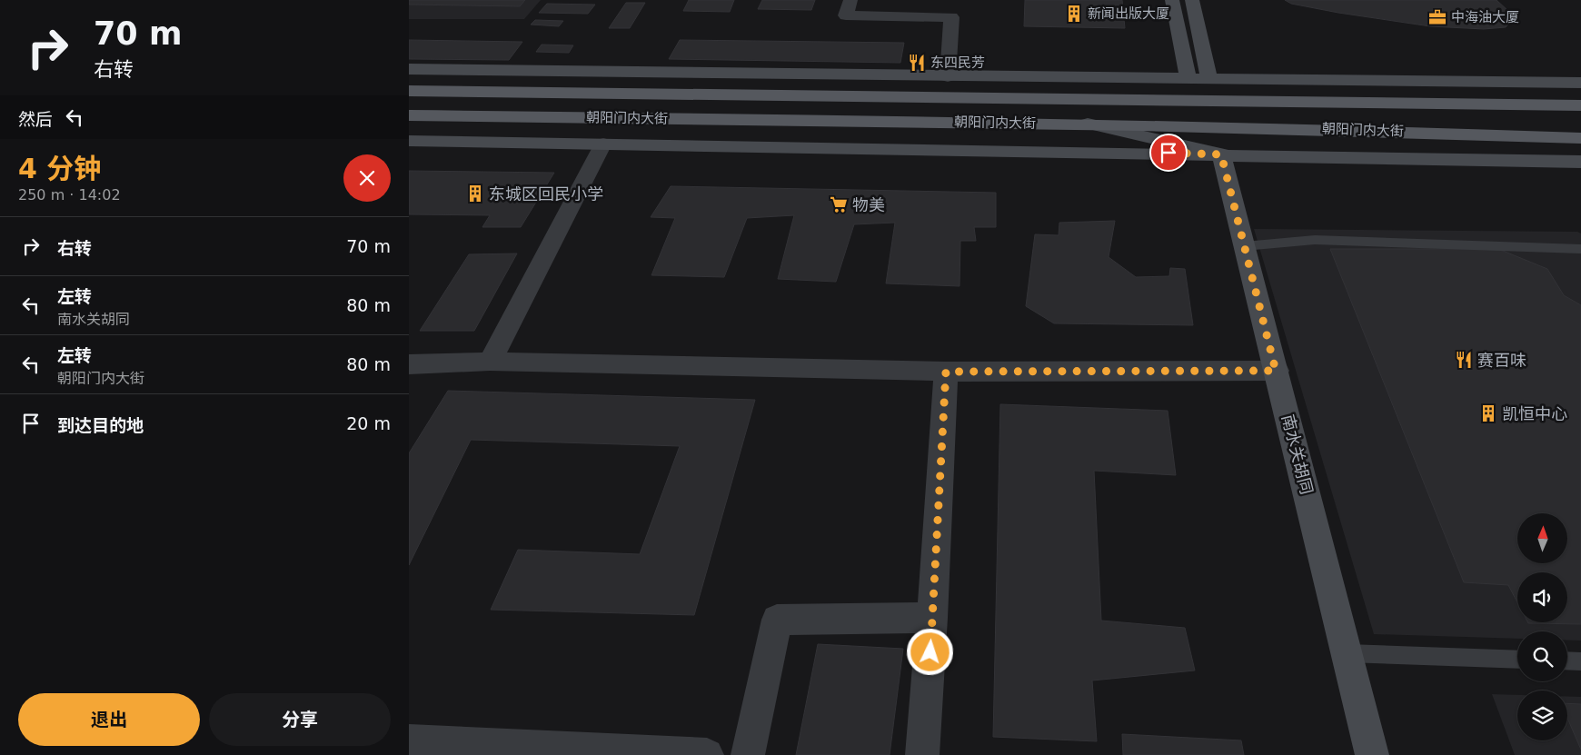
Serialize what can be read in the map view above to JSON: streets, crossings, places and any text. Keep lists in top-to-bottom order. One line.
{"streets":{"main road":["朝阳门内大街"],"street":["南水关胡同"]},"crossings":[["朝阳门内大街","南水关胡同"]],"places":{"building":["新闻出版大厦","东城区回民小学","凯恒中心"],"office":["中海油大厦"],"restaurant":["东四民芳","赛百味"],"supermarket":["物美"]},"north":"top","page":{"turn":["70 m","右转"],"then":"然后","heading":["4 分钟","250 m · 14:02"],"list":[{"name":"右转","value":"70 m"},{"name":"左转","note":"南水关胡同","value":"80 m"},{"name":"左转","note":"朝阳门内大街","value":"80 m"},{"name":"到达目的地","value":"20 m"}],"buttons":["退出","分享"]}}
